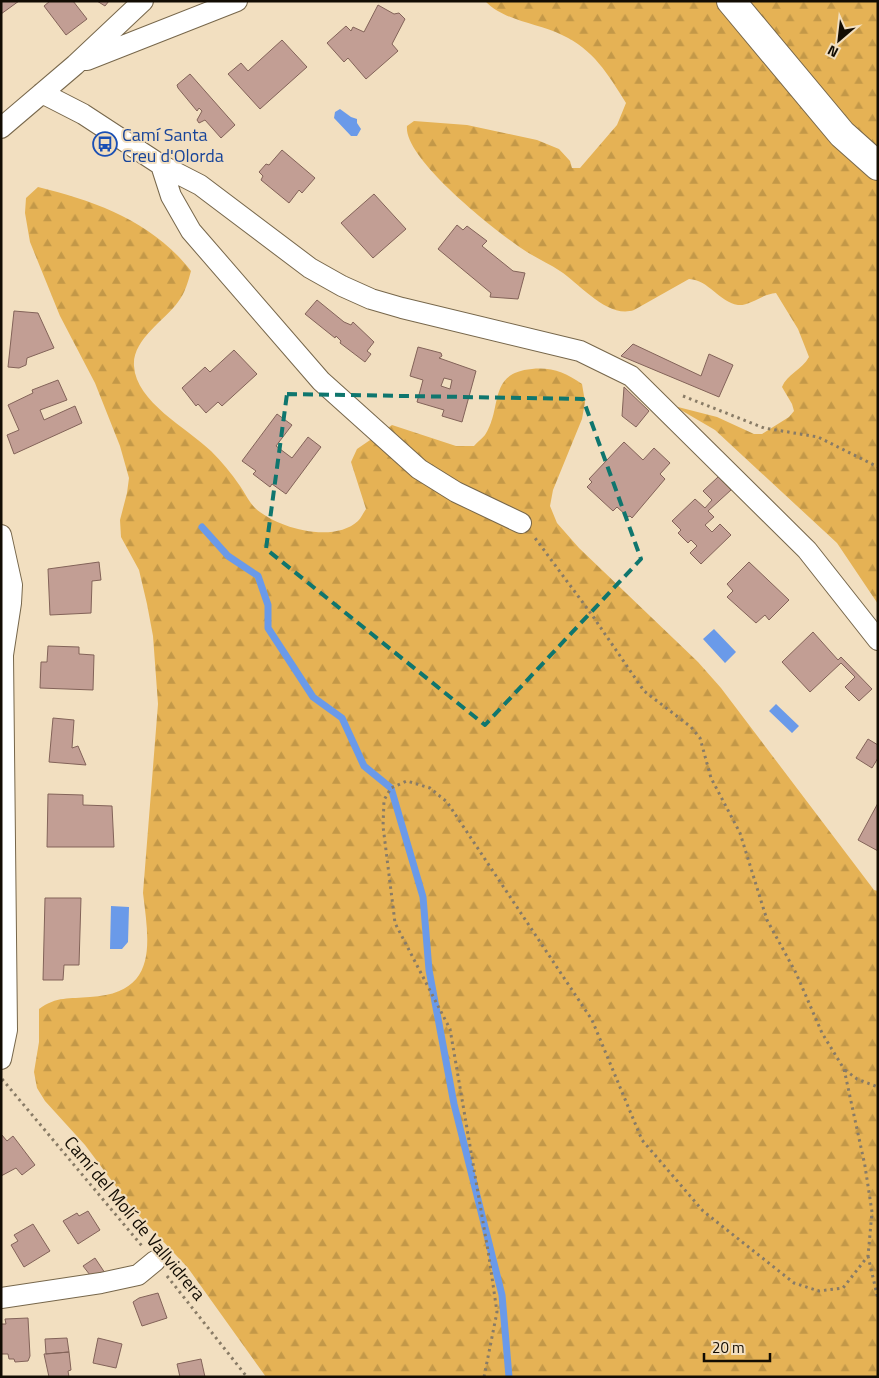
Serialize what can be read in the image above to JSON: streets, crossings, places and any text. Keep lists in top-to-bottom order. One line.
{"streets":{"path":["Camí del Molí de Vallvidrera"]},"places":{"bus stop":["Camí Santa Creu d'Olorda"]},"scale_bar":"20 m","north":"bottom left"}
